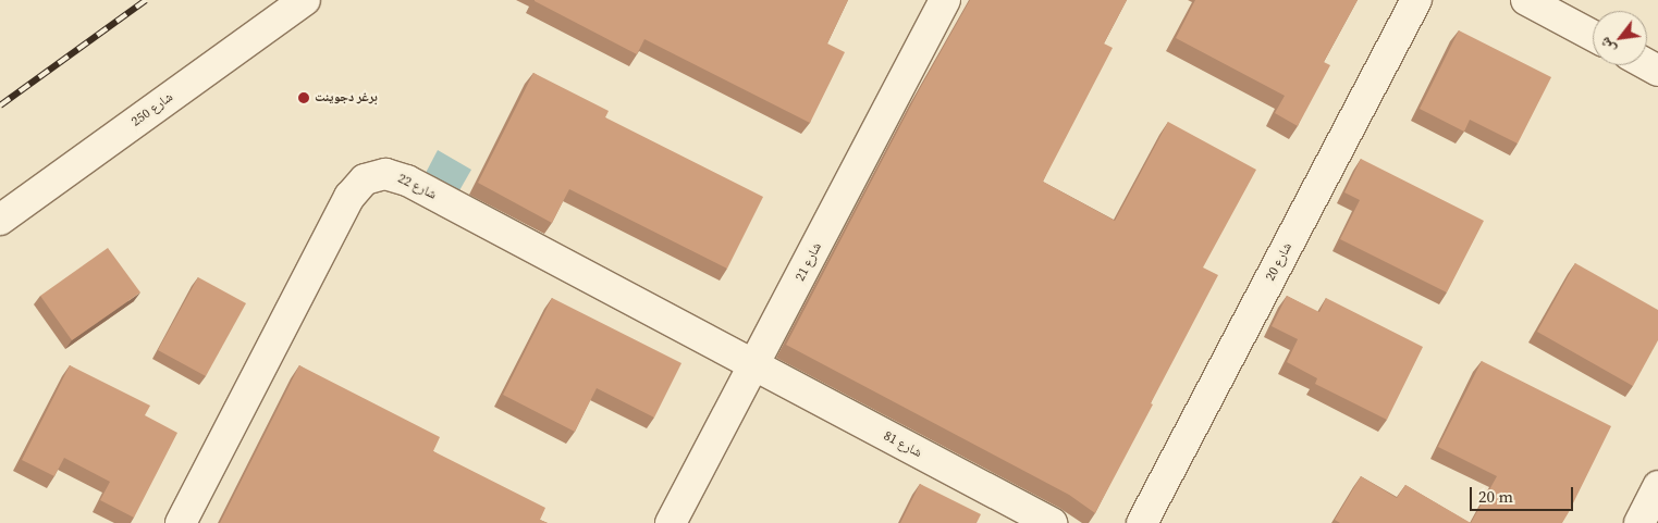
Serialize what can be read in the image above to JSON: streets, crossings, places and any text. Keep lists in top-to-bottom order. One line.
{"streets":{"street":["شارع 250","شارع 22","شارع 21","شارع 20","شارع 81"]},"crossings":[["شارع 22","شارع 21"],["شارع 22","شارع 81"],["شارع 21","شارع 81"]],"places":["برغر دجوينت"],"scale_bar":"20 m","north":"bottom left"}
